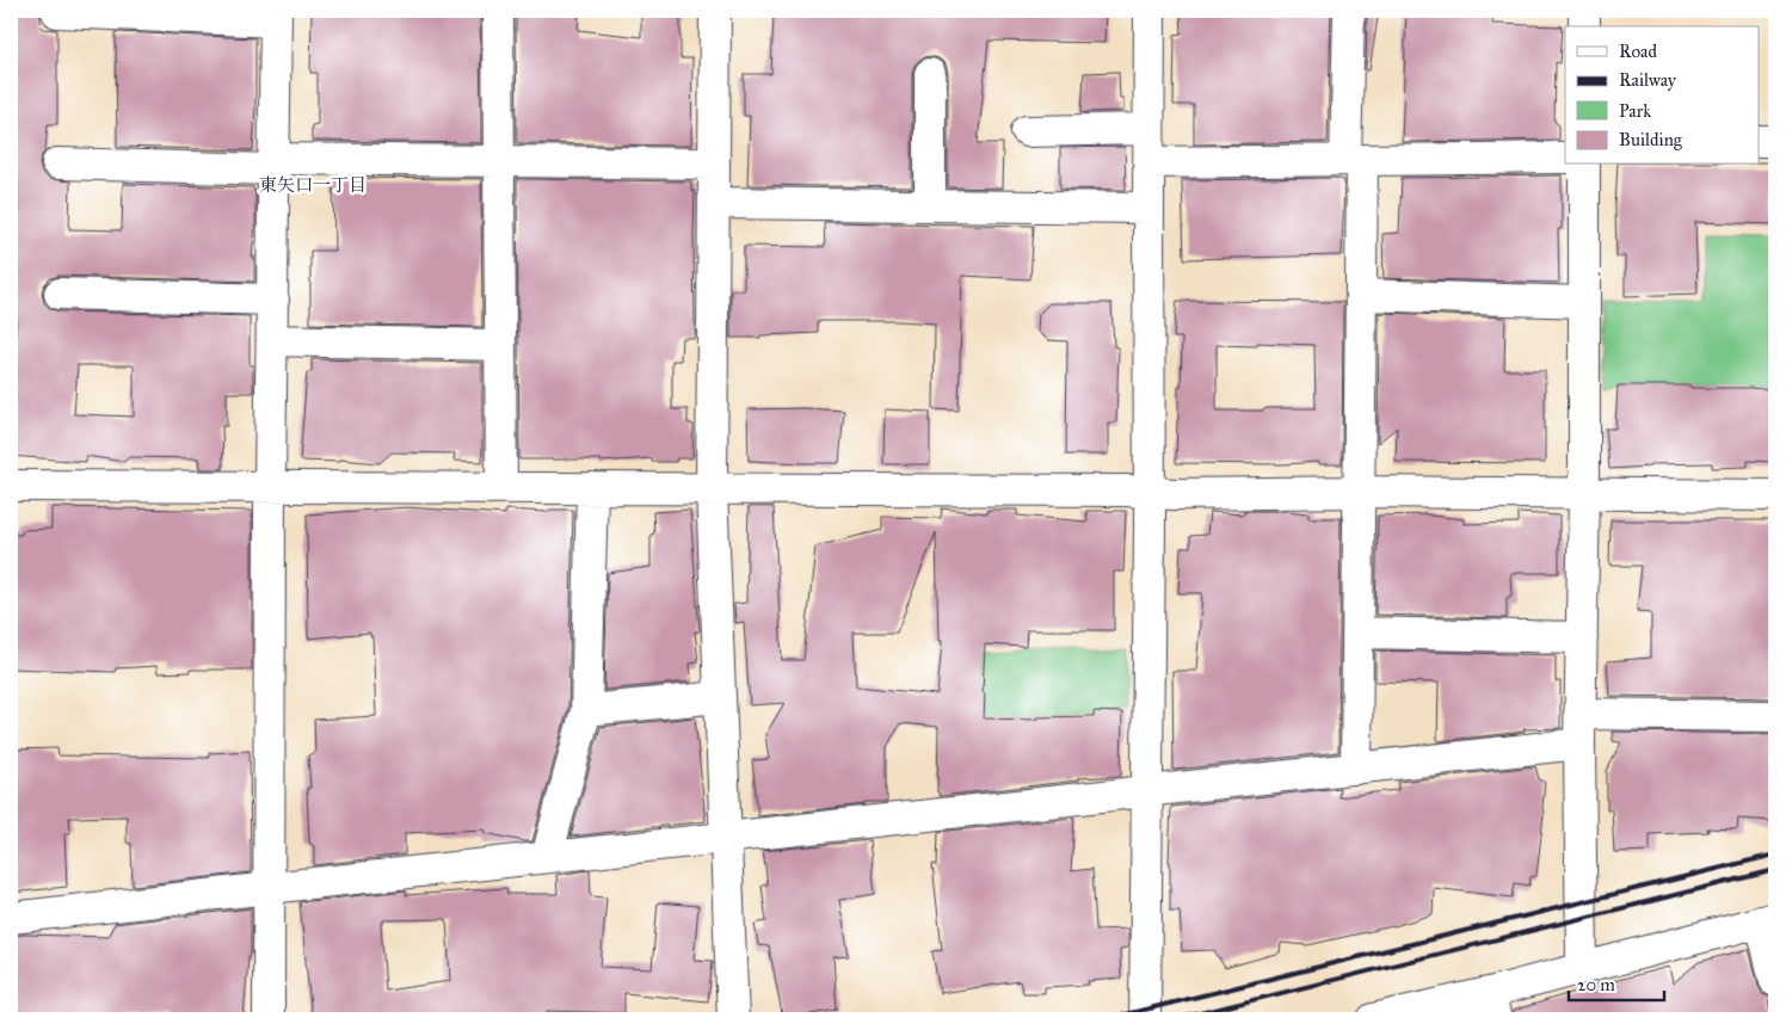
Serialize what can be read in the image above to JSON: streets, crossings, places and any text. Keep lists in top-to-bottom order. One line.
{"districts":["東矢口一丁目"],"legend":["Road","Railway","Park","Building"],"scale_bar":"20 m"}
